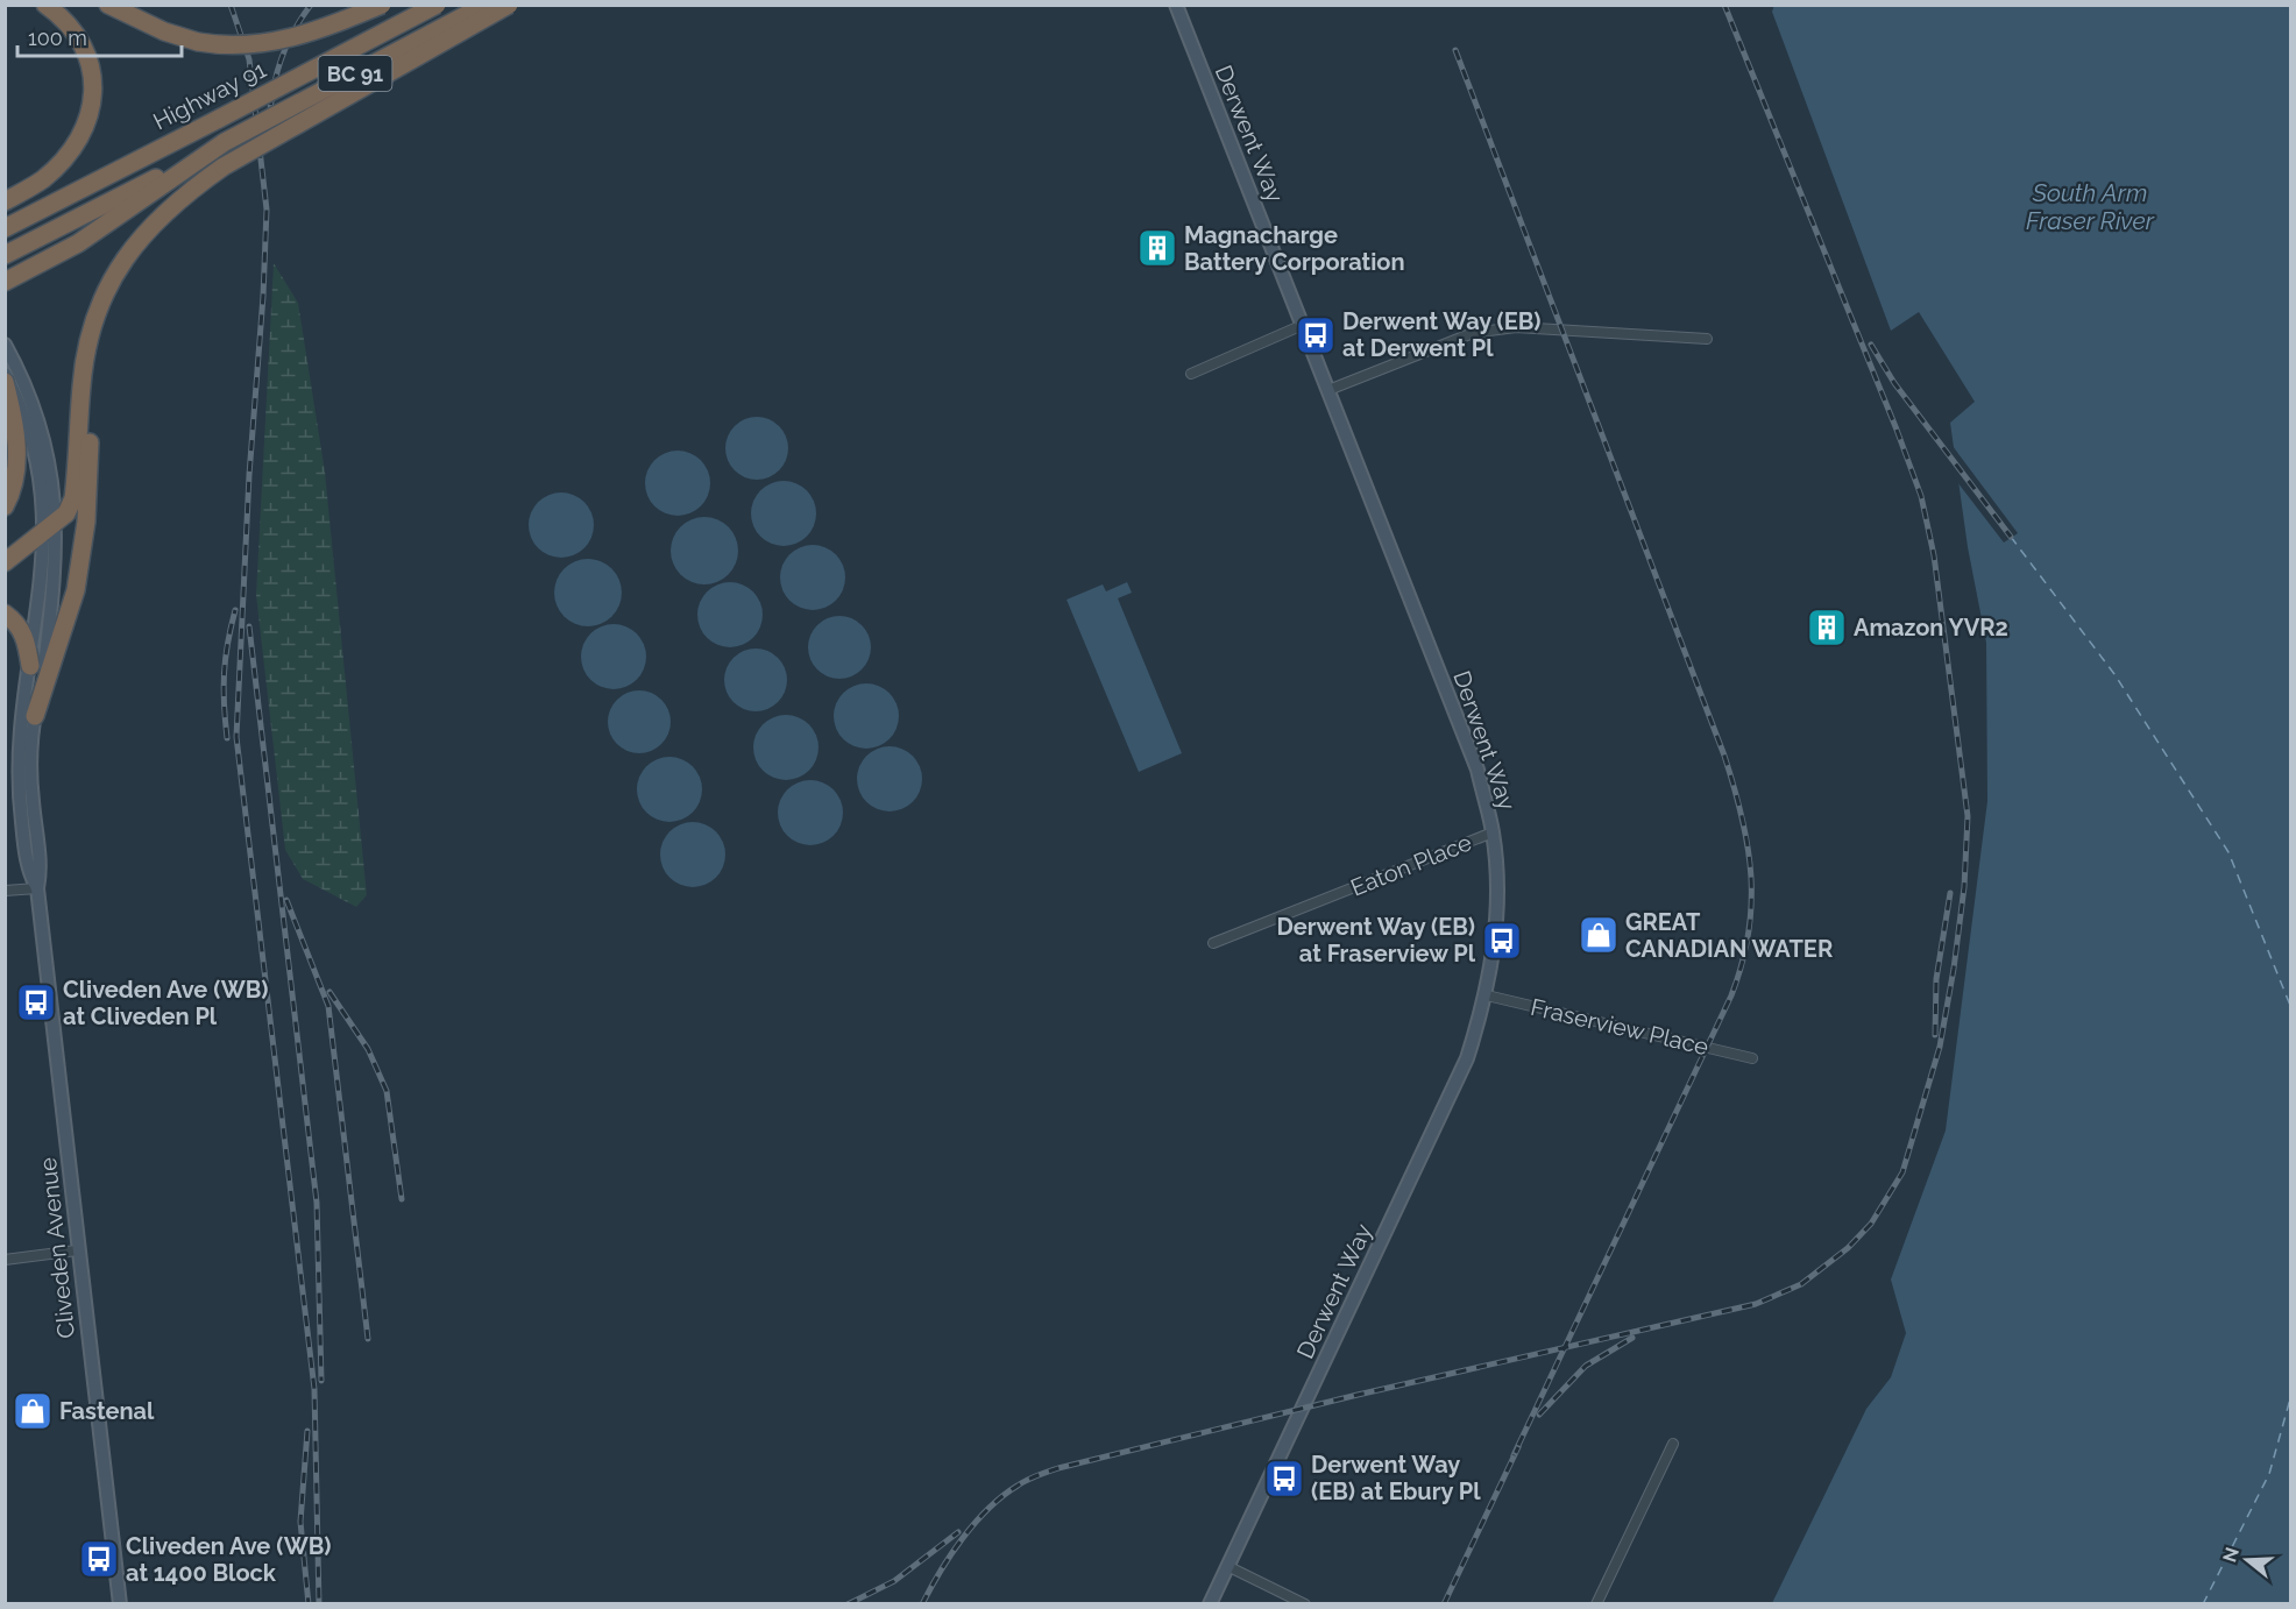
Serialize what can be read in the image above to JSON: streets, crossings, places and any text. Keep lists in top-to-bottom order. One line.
{"streets":{"highway":["BC 91","Highway 91"],"street":["Derwent Way","Eaton Place","Fraserview Place","Cliveden Avenue"]},"crossings":[["Derwent Way","Eaton Place"],["Derwent Way","Fraserview Place"]],"water":["South Arm Fraser River"],"places":{"building":["Magnacharge Battery Corporation","Amazon YVR2"],"bus stop":["Derwent Way (EB) at Derwent Pl","Derwent Way (EB) at Fraserview Pl","Cliveden Ave (WB) at Cliveden Pl","Derwent Way (EB) at Ebury Pl","Cliveden Ave (WB) at 1400 Block"],"shop":["GREAT CANADIAN WATER","Fastenal"]},"scale_bar":"100 m","north":"left"}
